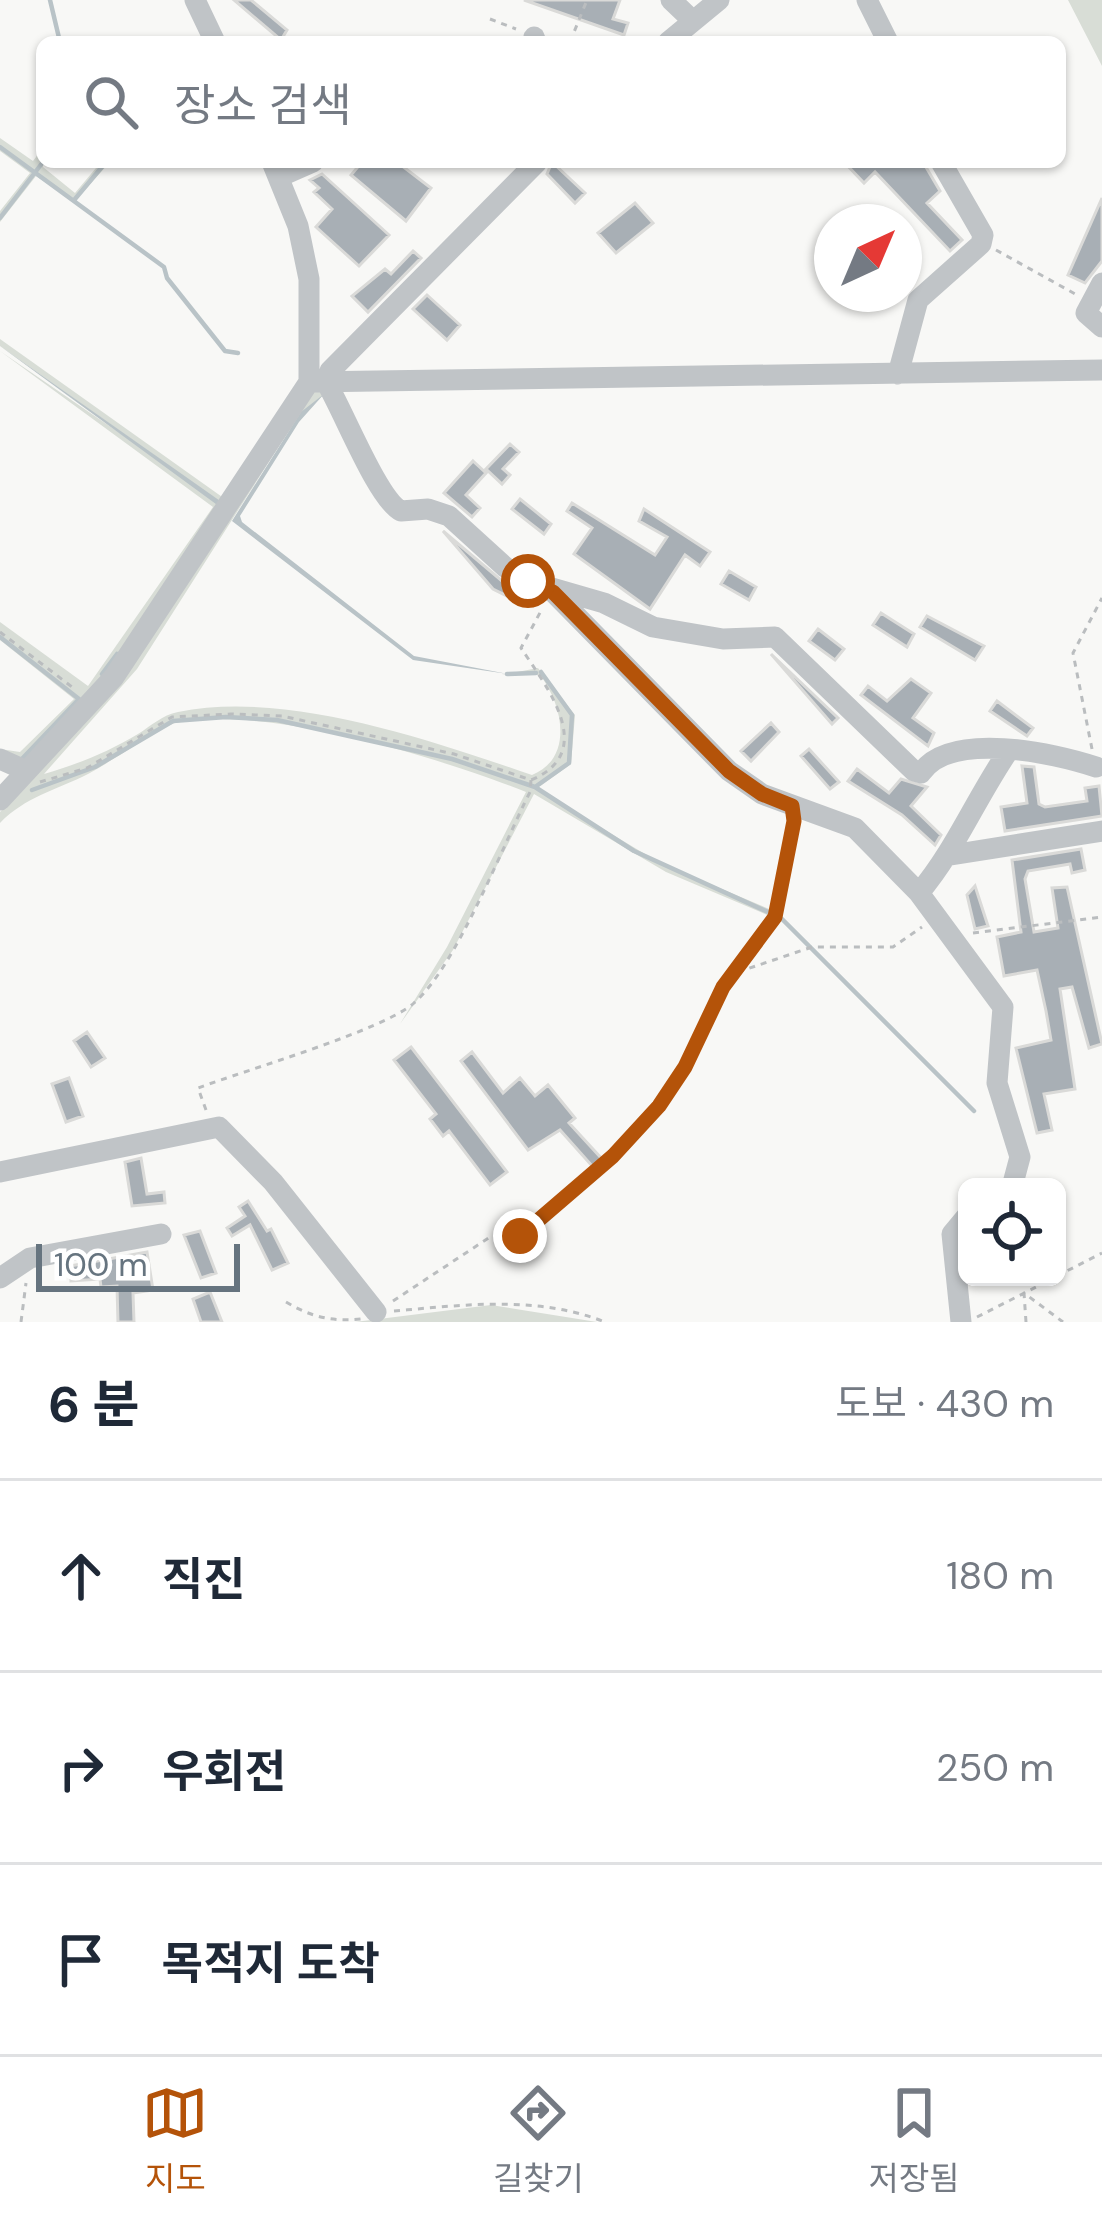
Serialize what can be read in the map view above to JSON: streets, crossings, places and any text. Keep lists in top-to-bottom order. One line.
{"scale_bar":"100 m","north":"top right","page":{"search":"장소 검색","scale":"100 m","heading":["6 분","도보 · 430 m"],"list":[["직진","180 m"],["우회전","250 m"],"목적지 도착"],"nav":["지도","길찾기","저장됨"]}}
